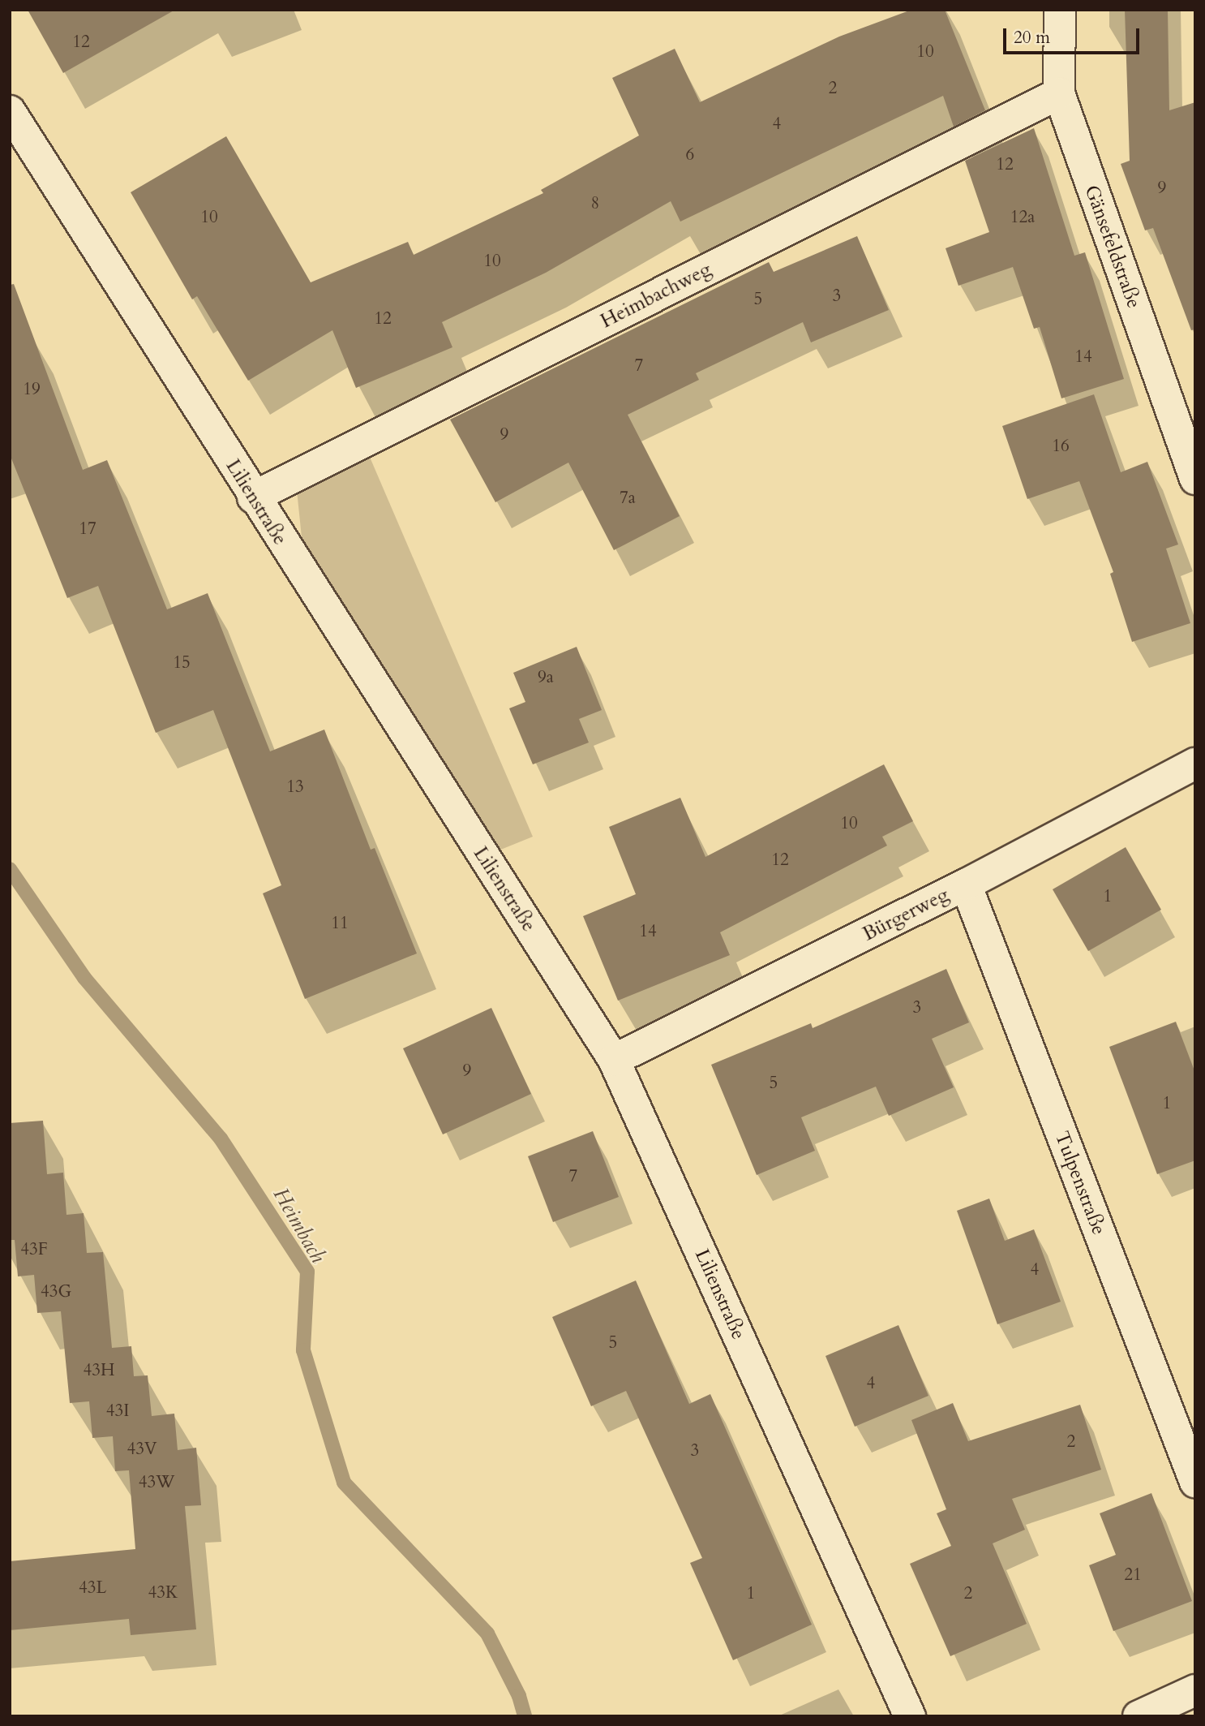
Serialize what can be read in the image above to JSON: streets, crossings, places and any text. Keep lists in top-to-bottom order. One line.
{"streets":{"street":["Gänsefeldstraße","Heimbachweg","Lilienstraße","Bürgerweg","Tulpenstraße"]},"crossings":[["Gänsefeldstraße","Heimbachweg"],["Heimbachweg","Lilienstraße"],["Lilienstraße","Bürgerweg"],["Bürgerweg","Tulpenstraße"]],"water":["Heimbach"],"house_numbers":["12","10","2","4","6","12","9","8","10","12a","10","3","5","12","14","7","19","9","16","7a","17","15","9a","13","10","12","1","11","14","3","9","5","1","7","43F","4","43G","5","43H","4","43I","2","43V","3","43W","21","43L","43K","1","2"],"scale_bar":"20 m"}
